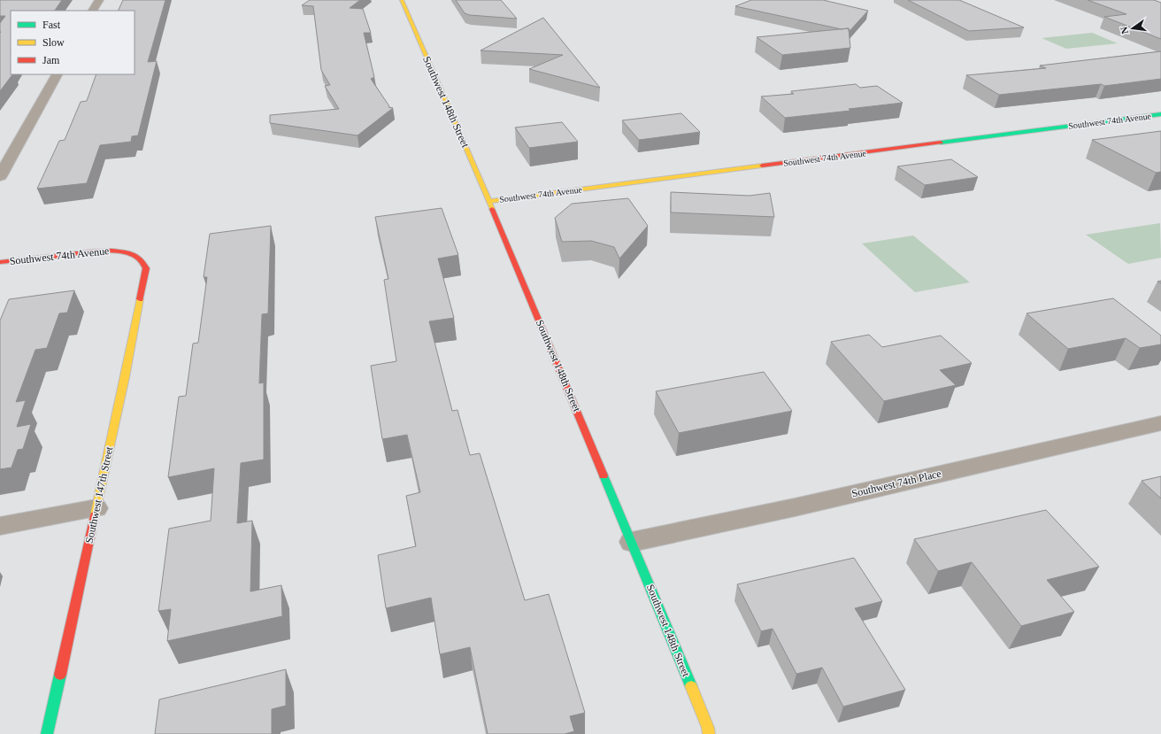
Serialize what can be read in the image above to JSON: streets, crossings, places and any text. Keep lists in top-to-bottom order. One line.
{"streets":{"street":["Southwest 148th Street","Southwest 74th Avenue","Southwest 74th Place","Southwest 147th Street"]},"crossings":[["Southwest 148th Street","Southwest 74th Avenue"],["Southwest 148th Street","Southwest 74th Place"],["Southwest 74th Avenue","Southwest 147th Street"]],"legend":["Fast","Slow","Jam"],"north":"left"}
